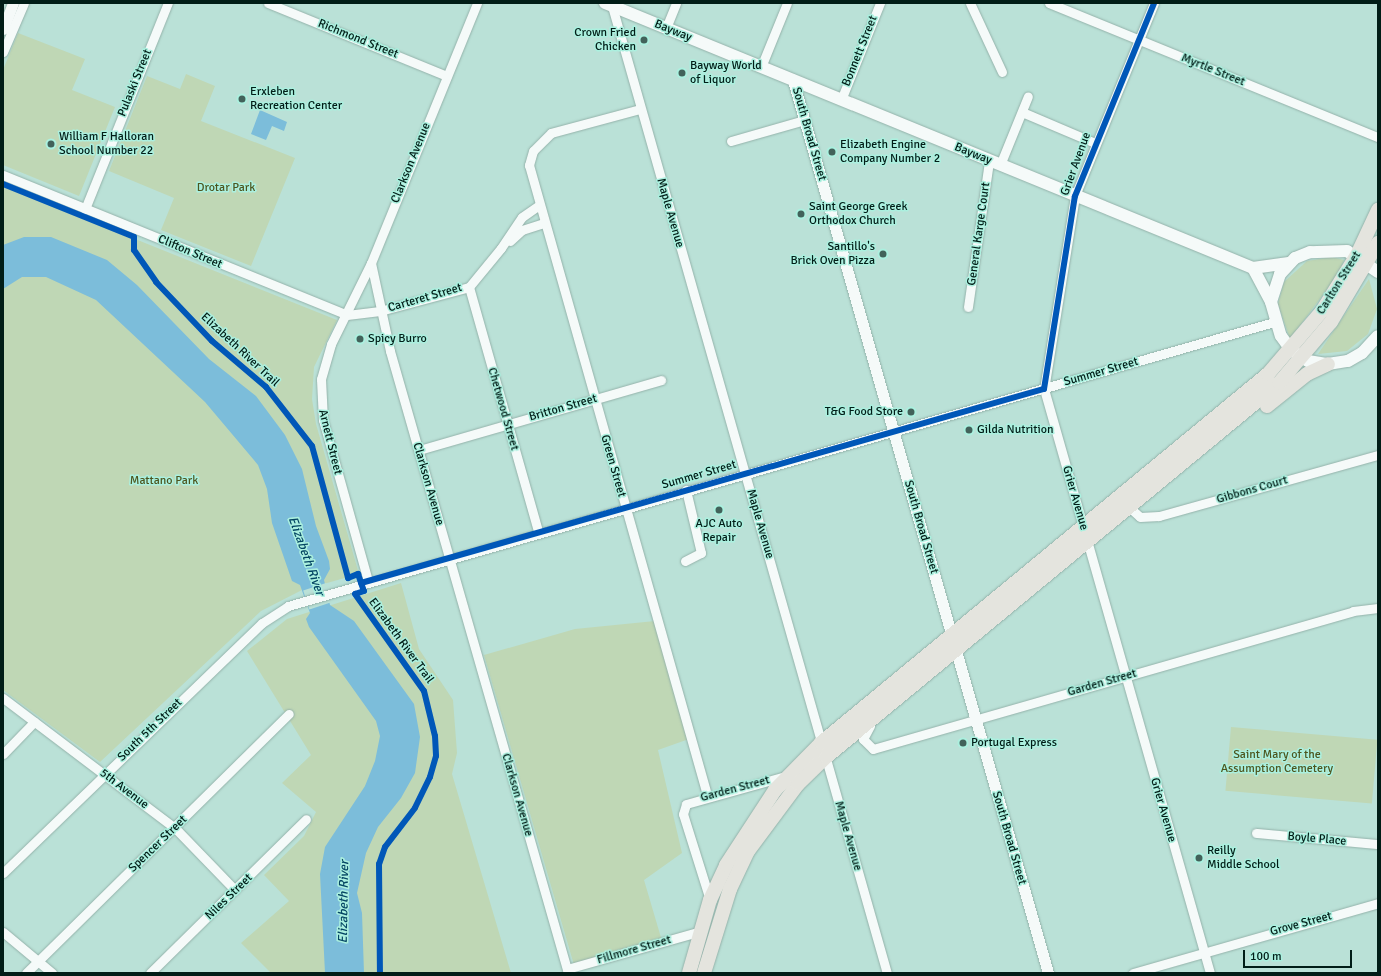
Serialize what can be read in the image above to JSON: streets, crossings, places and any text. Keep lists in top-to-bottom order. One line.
{"streets":{"highway":["Carlton Street"],"main road":["Bayway"],"street":["Richmond Street","Bonnett Street","Myrtle Street","Pulaski Street","South Broad Street","Clarkson Avenue","Grier Avenue","Maple Avenue","General Karge Court","Clifton Street","Carteret Street","Summer Street","Britton Street","Chetwood Street","Arnett Street","Green Street","Gibbons Court","Garden Street","South 5th Street","5th Avenue","Boyle Place","Spencer Street","Niles Street","Grove Street","Fillmore Street"],"cycle path":["Elizabeth River Trail"]},"crossings":[["Bayway","Bonnett Street"],["Bayway","South Broad Street"],["Bayway","Grier Avenue"],["Bayway","Maple Avenue"],["Bayway","General Karge Court"],["Richmond Street","Clarkson Avenue"],["Myrtle Street","Grier Avenue"],["Pulaski Street","Clifton Street"],["South Broad Street","Summer Street"],["South Broad Street","Garden Street"],["Clarkson Avenue","Clifton Street"],["Clarkson Avenue","Carteret Street"],["Clarkson Avenue","Summer Street"],["Clarkson Avenue","Britton Street"],["Clarkson Avenue","Arnett Street"],["Clarkson Avenue","Fillmore Street"],["Grier Avenue","Summer Street"],["Grier Avenue","Garden Street"],["Grier Avenue","Grove Street"],["Maple Avenue","Summer Street"],["Clifton Street","Carteret Street"],["Clifton Street","Arnett Street"],["Carteret Street","Chetwood Street"],["Carteret Street","Green Street"],["Summer Street","Chetwood Street"],["Summer Street","Arnett Street"],["Summer Street","Green Street"],["Summer Street","South 5th Street"],["Britton Street","Chetwood Street"],["Britton Street","Green Street"],["Green Street","Garden Street"],["South 5th Street","5th Avenue"],["5th Avenue","Spencer Street"],["5th Avenue","Niles Street"]],"water":["Elizabeth River"],"parks":["Drotar Park","Mattano Park","Saint Mary of the Assumption Cemetery"],"places":["Crown Fried Chicken","Bayway World of Liquor","Erxleben Recreation Center","William F Halloran School Number 22","Elizabeth Engine Company Number 2","Saint George Greek Orthodox Church","Santillo's Brick Oven Pizza","Spicy Burro","T&G Food Store","Gilda Nutrition","AJC Auto Repair","Portugal Express","Reilly Middle School"],"scale_bar":"100 m"}
